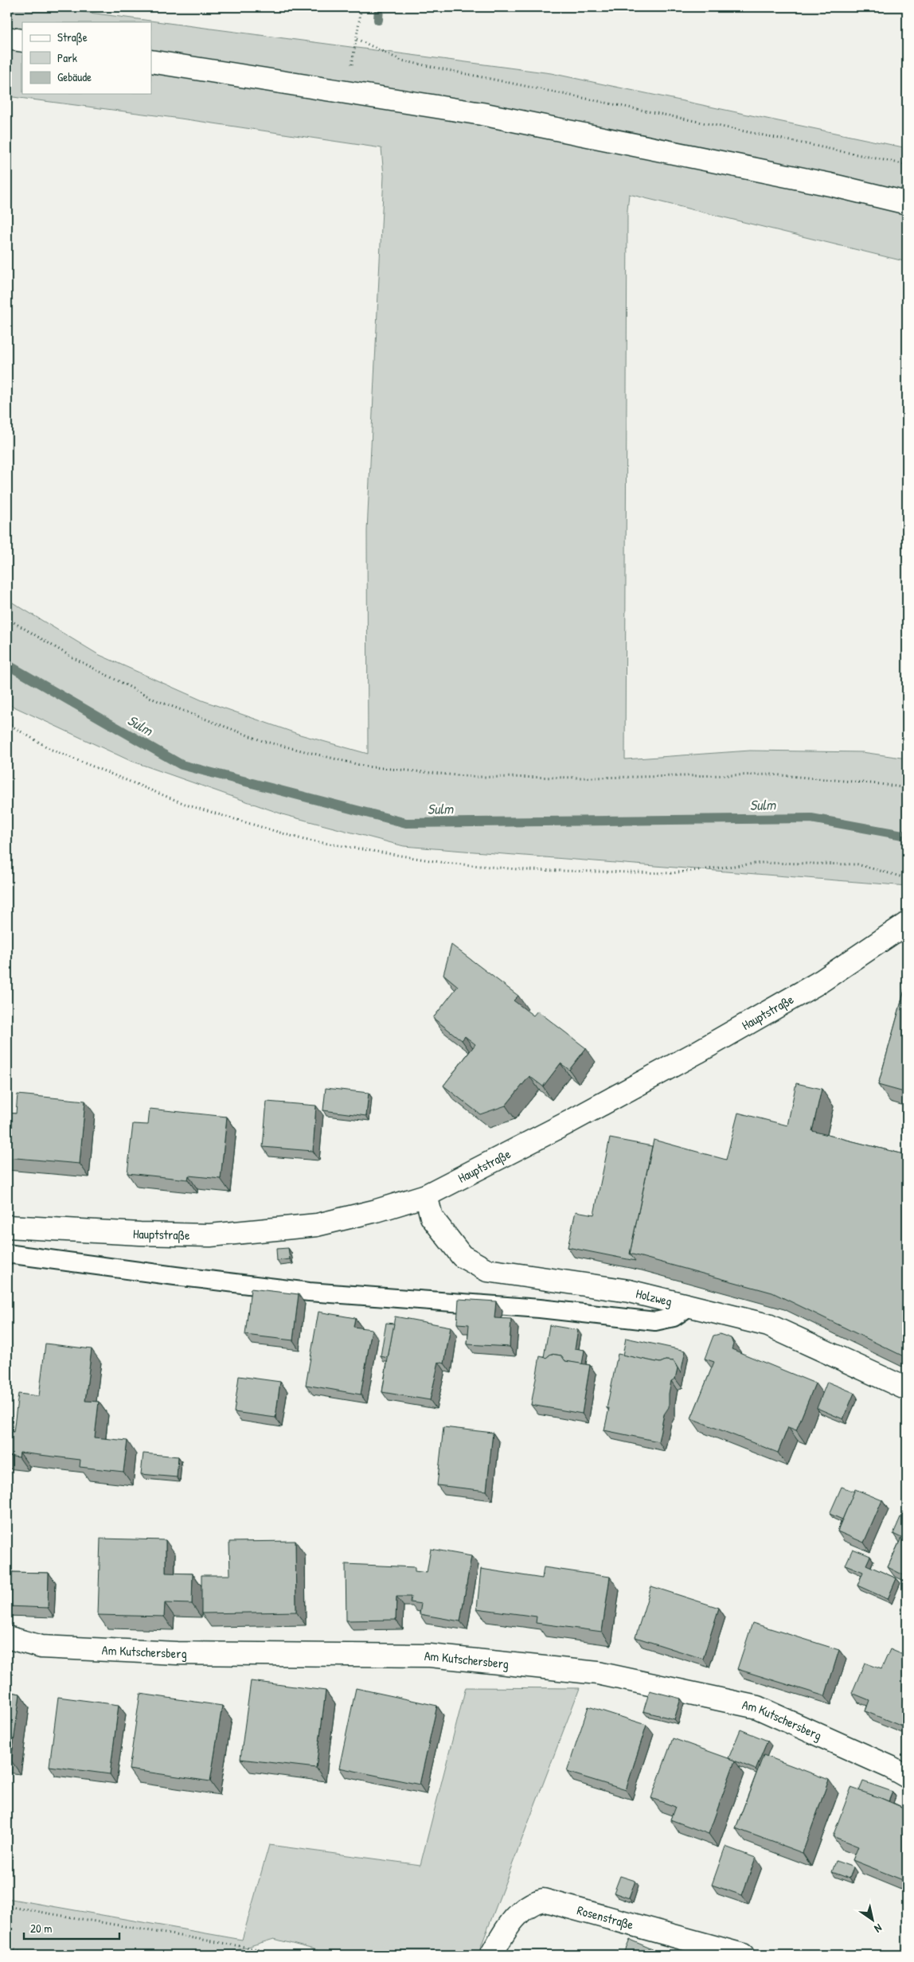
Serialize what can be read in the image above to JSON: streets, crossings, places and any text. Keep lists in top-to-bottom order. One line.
{"streets":{"street":["Hauptstraße","Holzweg","Am Kutschersberg","Rosenstraße"]},"crossings":[["Hauptstraße","Holzweg"]],"water":["Sulm"],"legend":["Straße","Park","Gebäude"],"scale_bar":"20 m","north":"bottom right"}
